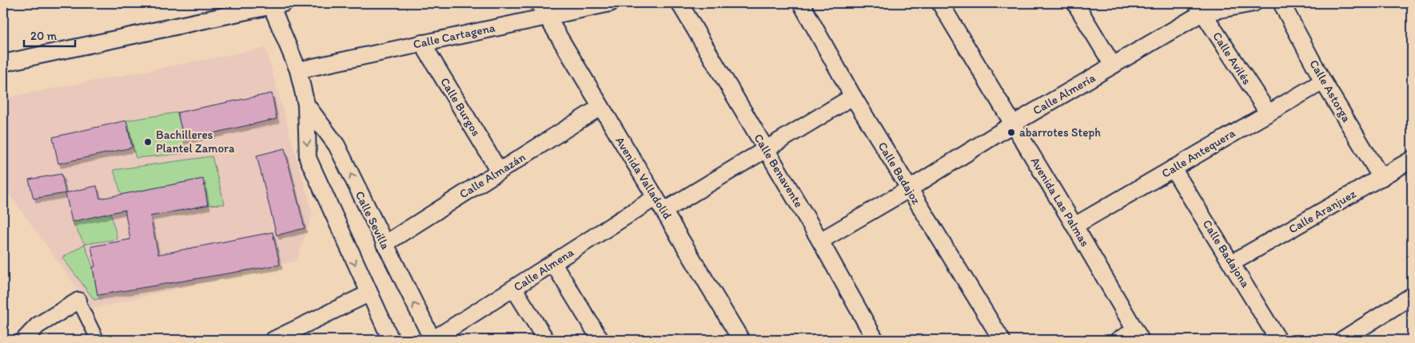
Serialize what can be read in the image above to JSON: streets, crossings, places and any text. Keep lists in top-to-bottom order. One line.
{"streets":{"street":["Calle Cartagena","Calle Avilés","Calle Astorga","Calle Almería","Calle Burgos","Calle Antequera","Calle Benavente","Calle Badajoz","Calle Almazán","Avenida Valladolid","Avenida Las Palmas","Calle Aranjuez","Calle Sevilla","Calle Badajona","Calle Almena"]},"crossings":[["Calle Cartagena","Calle Burgos"],["Calle Cartagena","Avenida Valladolid"],["Calle Cartagena","Calle Sevilla"],["Calle Avilés","Calle Almería"],["Calle Avilés","Calle Antequera"],["Calle Astorga","Calle Antequera"],["Calle Astorga","Calle Aranjuez"],["Calle Almería","Calle Benavente"],["Calle Almería","Calle Badajoz"],["Calle Almería","Avenida Las Palmas"],["Calle Burgos","Calle Almazán"],["Calle Antequera","Avenida Las Palmas"],["Calle Antequera","Calle Badajona"],["Calle Almazán","Avenida Valladolid"],["Calle Almazán","Calle Sevilla"],["Avenida Valladolid","Calle Almena"],["Calle Aranjuez","Calle Badajona"],["Calle Sevilla","Calle Almena"]],"places":["abarrotes Steph","Bachilleres Plantel Zamora"],"scale_bar":"20 m"}
